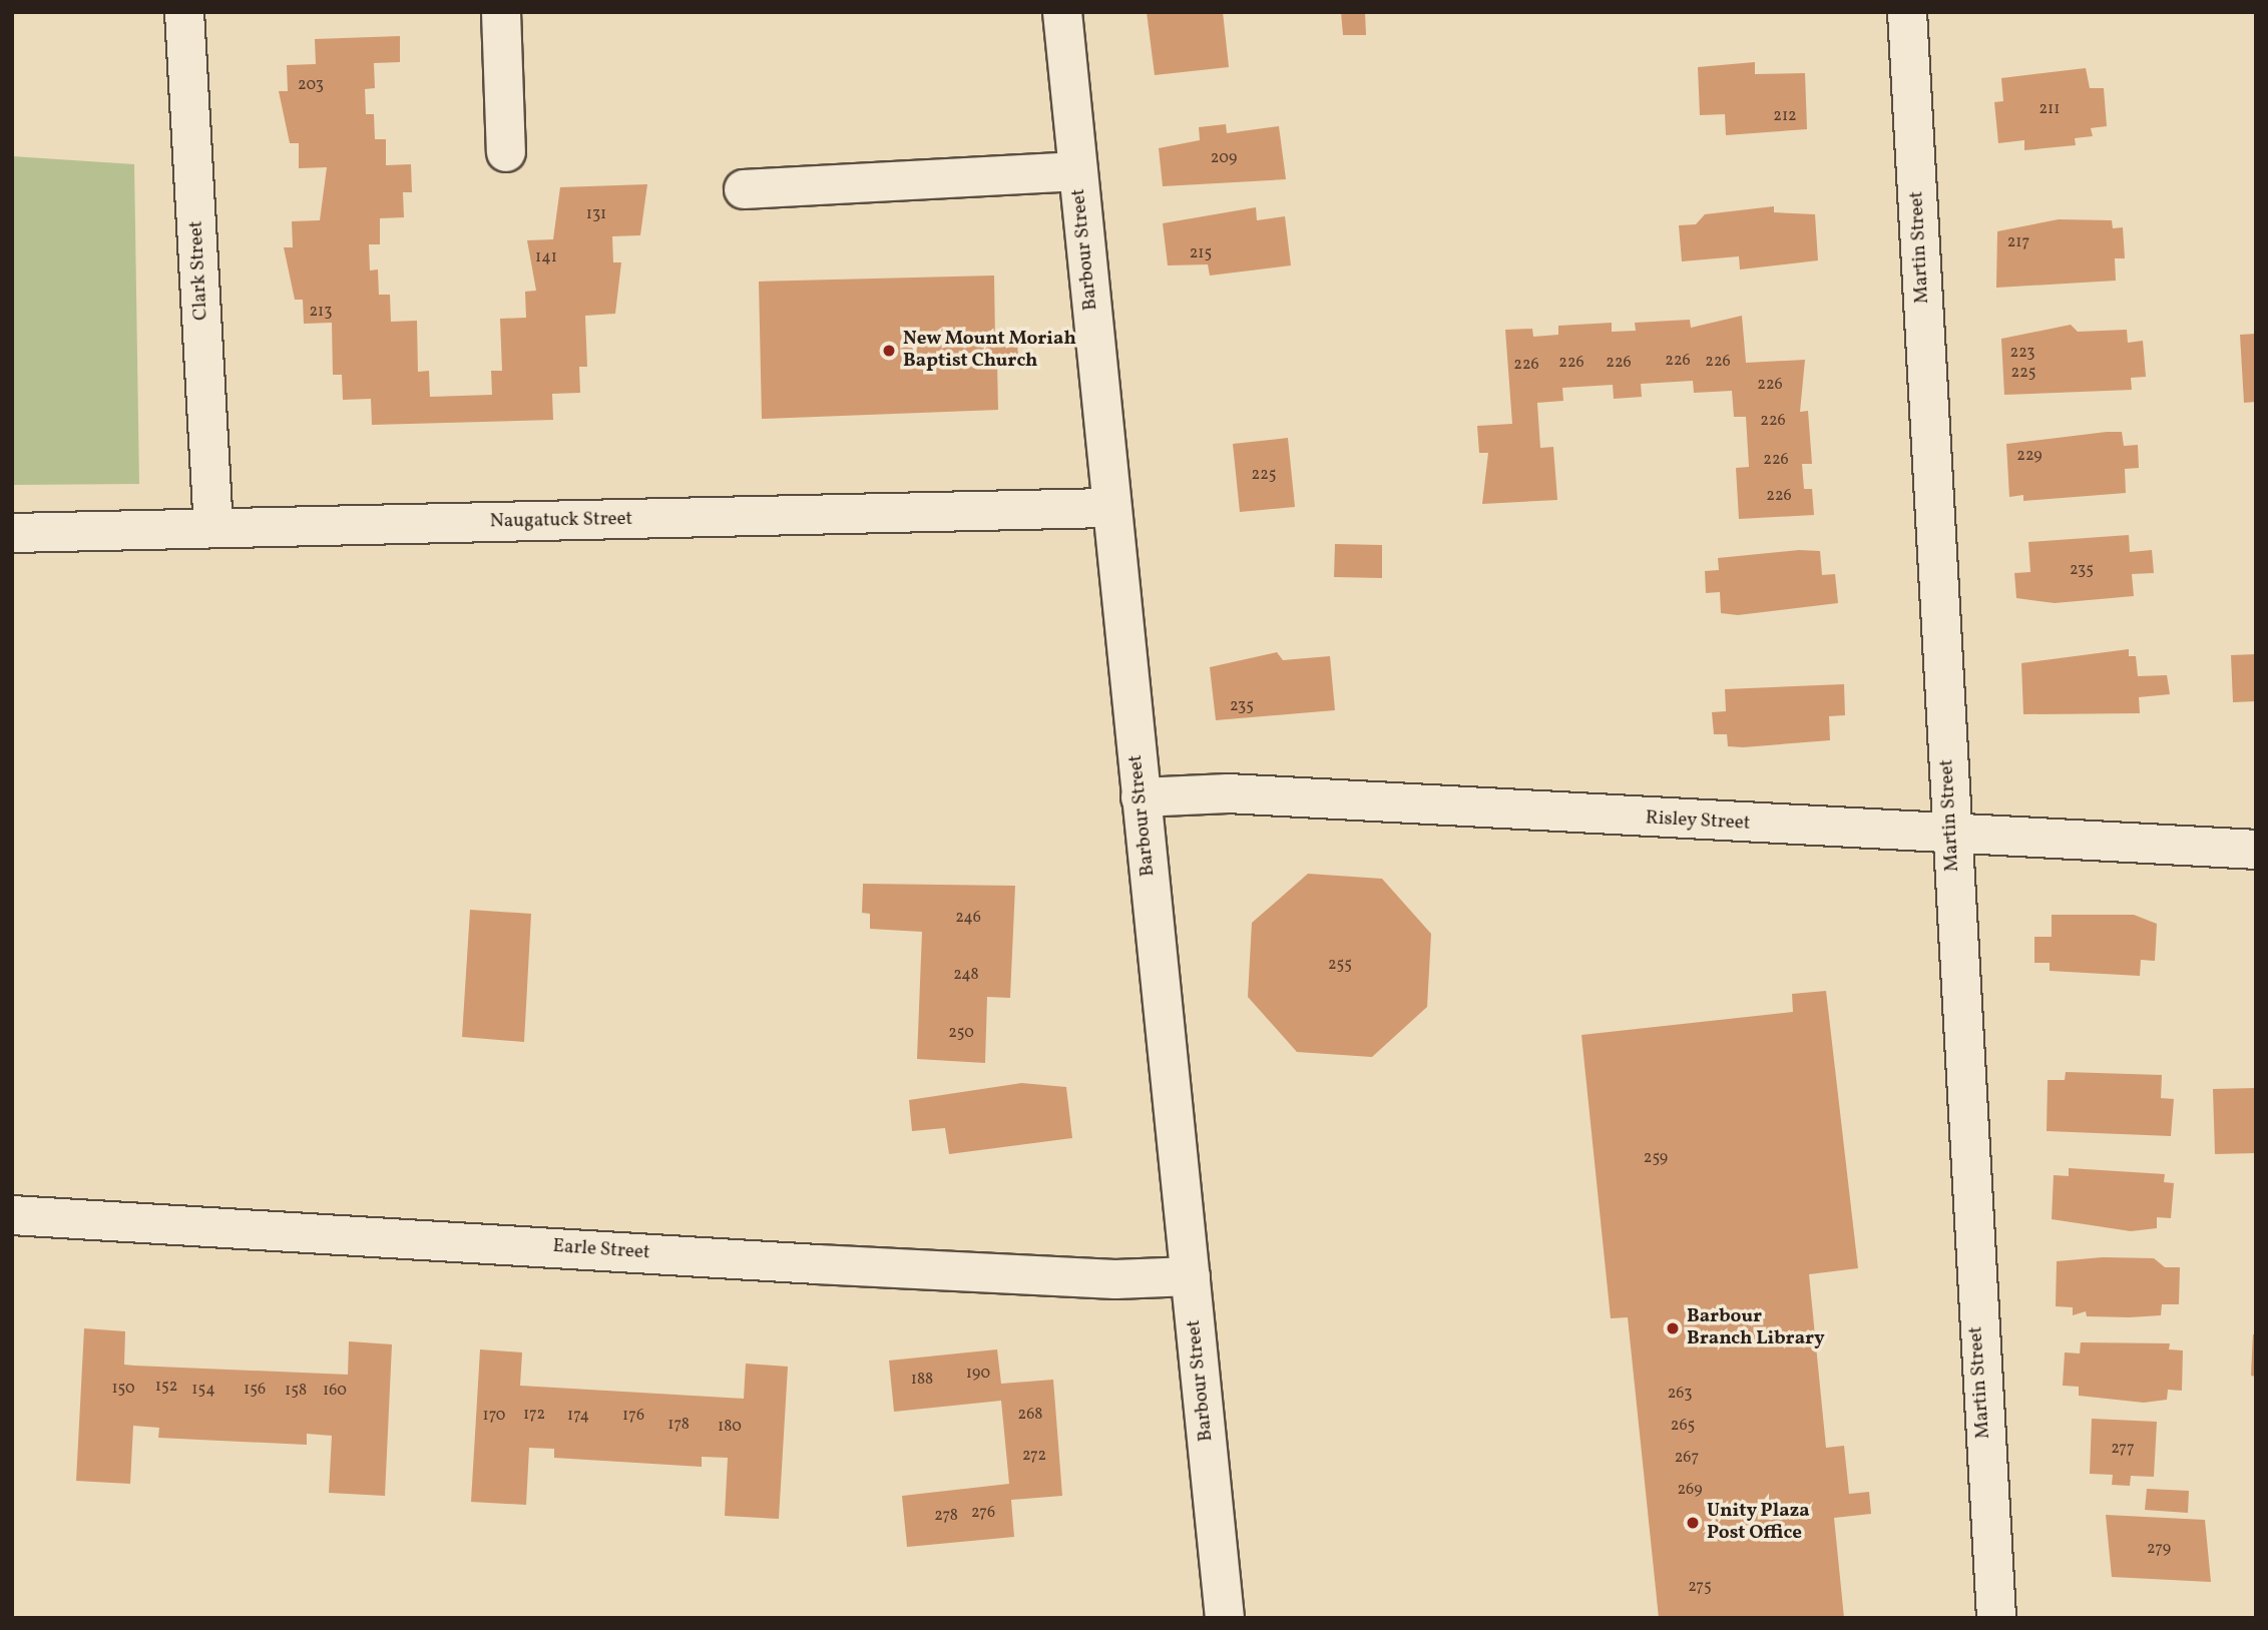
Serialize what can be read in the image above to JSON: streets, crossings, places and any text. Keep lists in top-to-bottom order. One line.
{"streets":{"street":["Martin Street","Barbour Street","Clark Street","Naugatuck Street","Risley Street","Earle Street"]},"crossings":[["Martin Street","Risley Street"],["Barbour Street","Naugatuck Street"],["Barbour Street","Risley Street"],["Barbour Street","Earle Street"],["Clark Street","Naugatuck Street"]],"places":["New Mount Moriah Baptist Church","Barbour Branch Library","Unity Plaza Post Office"],"house_numbers":["203","211","212","209","131","217","215","141","213","223","226","226","226","226","226","225","226","226","229","226","225","226","235","235","246","255","248","250","259","190","188","152","150","154","156","158","160","263","172","268","170","174","176","178","265","180","277","272","267","269","276","278","279","275"]}
